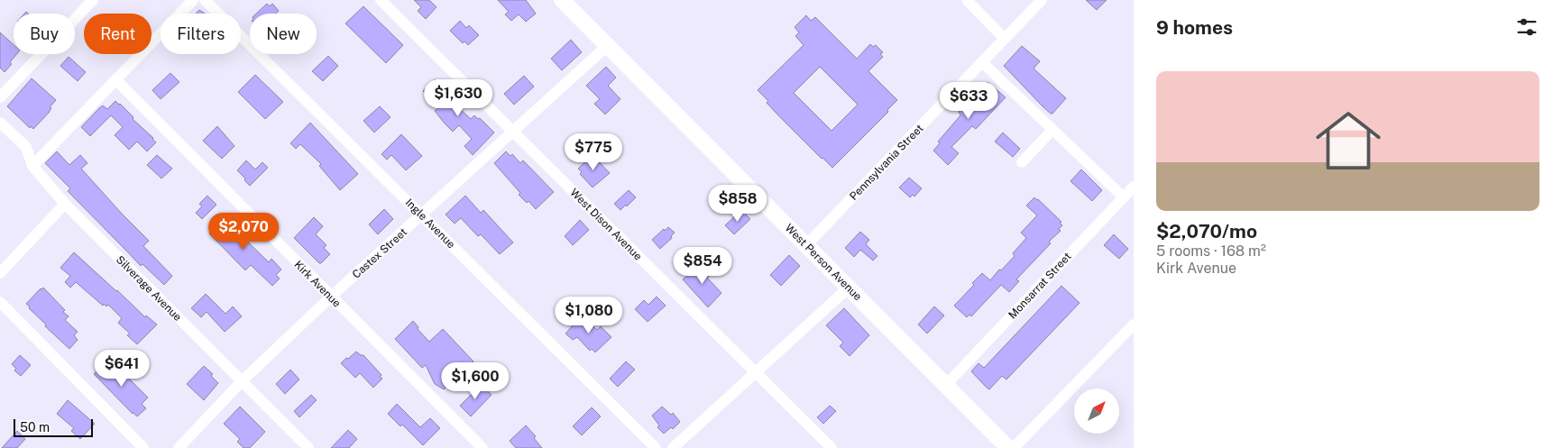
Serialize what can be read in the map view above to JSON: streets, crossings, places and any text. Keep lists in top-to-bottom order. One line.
{"streets":{"street":["Pennsylvania Street","Ingle Avenue","West Dison Avenue","Castex Street","West Person Avenue","Kirk Avenue","Monsarrat Street","Silverage Avenue"]},"crossings":[["Pennsylvania Street","West Person Avenue"],["Ingle Avenue","Castex Street"],["West Dison Avenue","Castex Street"],["Castex Street","West Person Avenue"],["Castex Street","Kirk Avenue"],["Castex Street","Silverage Avenue"],["West Person Avenue","Monsarrat Street"]],"scale_bar":"50 m","north":"top right","page":{"heading":"9 homes","chip":["Buy","Rent","Filters","New"],"list":[{"name":"$2,070/mo","note":"5 rooms · 168 m² · Kirk Avenue"}],"price":["$1,630","$633","$775","$858","$2,070","$854","$1,080","$641","$1,600"],"scale":"50 m"}}
